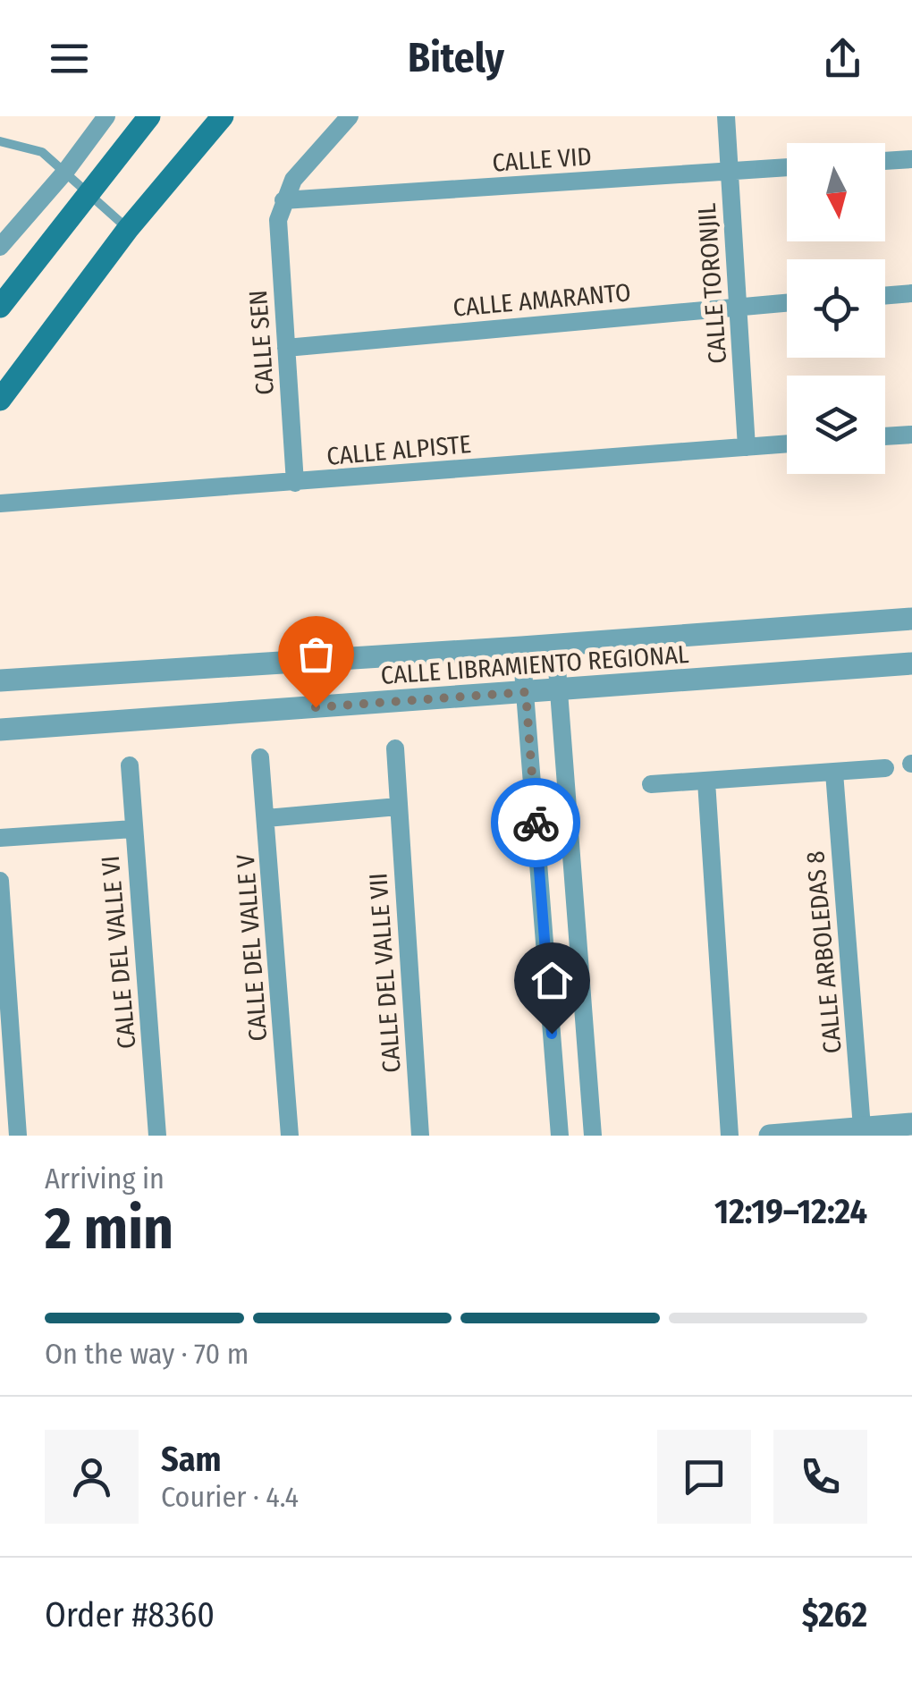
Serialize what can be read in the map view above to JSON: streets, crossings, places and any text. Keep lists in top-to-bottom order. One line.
{"streets":{"street":["CALLE VID","CALLE TORONJIL","CALLE AMARANTO","CALLE SEN","CALLE ALPISTE","CALLE LIBRAMIENTO REGIONAL","CALLE DEL VALLE V","CALLE DEL VALLE VI","CALLE ARBOLEDAS 8","CALLE DEL VALLE VII"]},"crossings":[["CALLE VID","CALLE TORONJIL"],["CALLE VID","CALLE SEN"],["CALLE TORONJIL","CALLE AMARANTO"],["CALLE TORONJIL","CALLE ALPISTE"],["CALLE AMARANTO","CALLE SEN"],["CALLE SEN","CALLE ALPISTE"]],"north":"bottom","page":{"header":"Bitely","heading":["2 min","Arriving in","12:19–12:24"],"panel":["Sam","Courier · 4.4","Order #8360","$262"],"bar":"On the way · 70 m"}}
